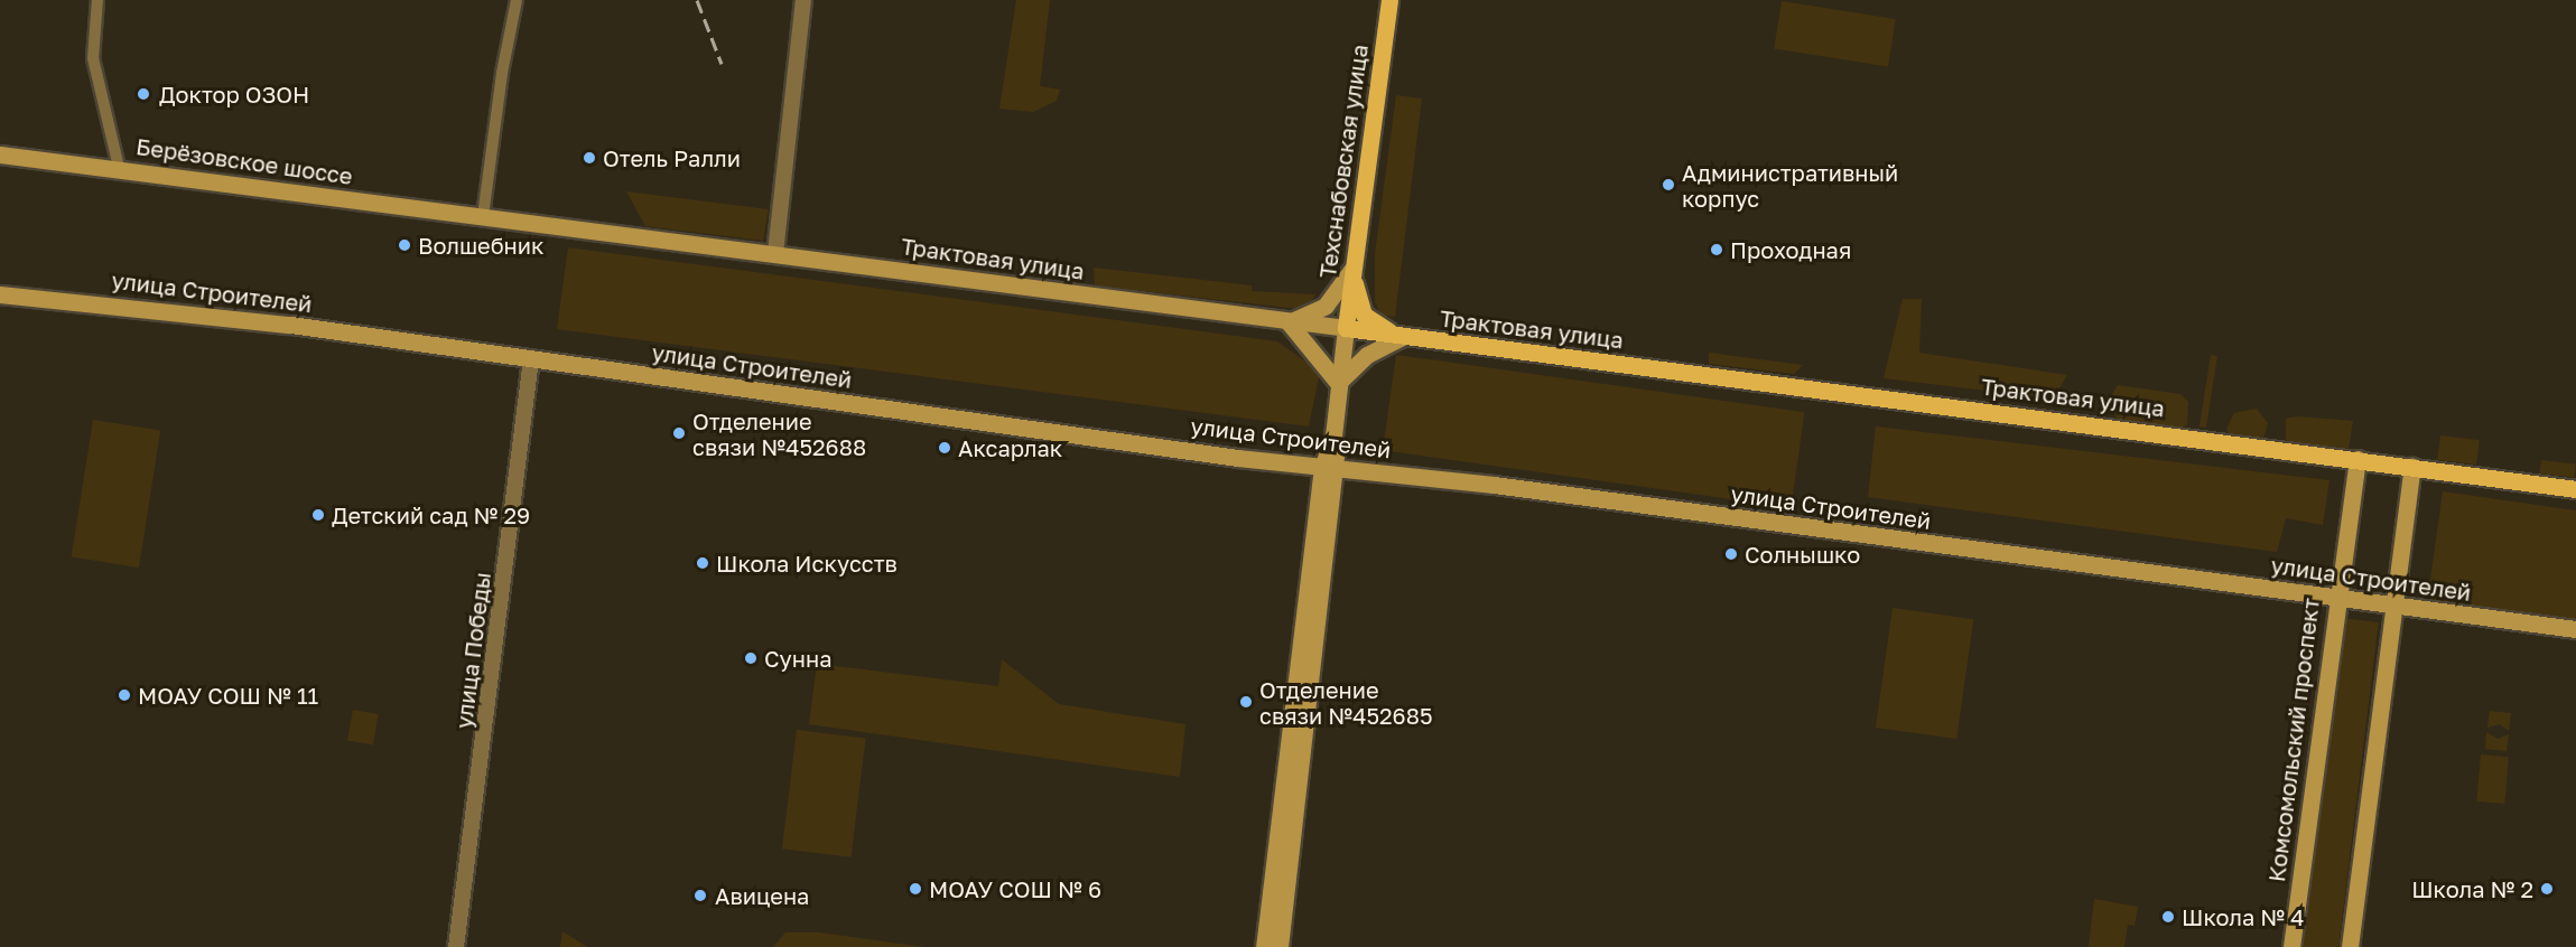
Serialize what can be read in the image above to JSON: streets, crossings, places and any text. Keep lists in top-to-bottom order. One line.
{"streets":{"main road":["Берёзовское шоссе","Техснабовская улица","Трактовая улица","улица Строителей","Комсомольский проспект"],"street":["улица Победы"]},"crossings":[["Берёзовское шоссе","Трактовая улица"],["Техснабовская улица","Трактовая улица"],["Трактовая улица","Комсомольский проспект"],["улица Строителей","улица Победы"],["улица Строителей","Комсомольский проспект"]],"places":["Доктор ОЗОН","Отель Ралли","Административный корпус","Волшебник","Проходная","Отделение связи №452688","Аксарлак","Детский сад № 29","Солнышко","Школа Искусств","Сунна","МОАУ СОШ № 11","Отделение связи №452685","МОАУ СОШ № 6","Школа № 2","Авицена","Школа № 4"]}
